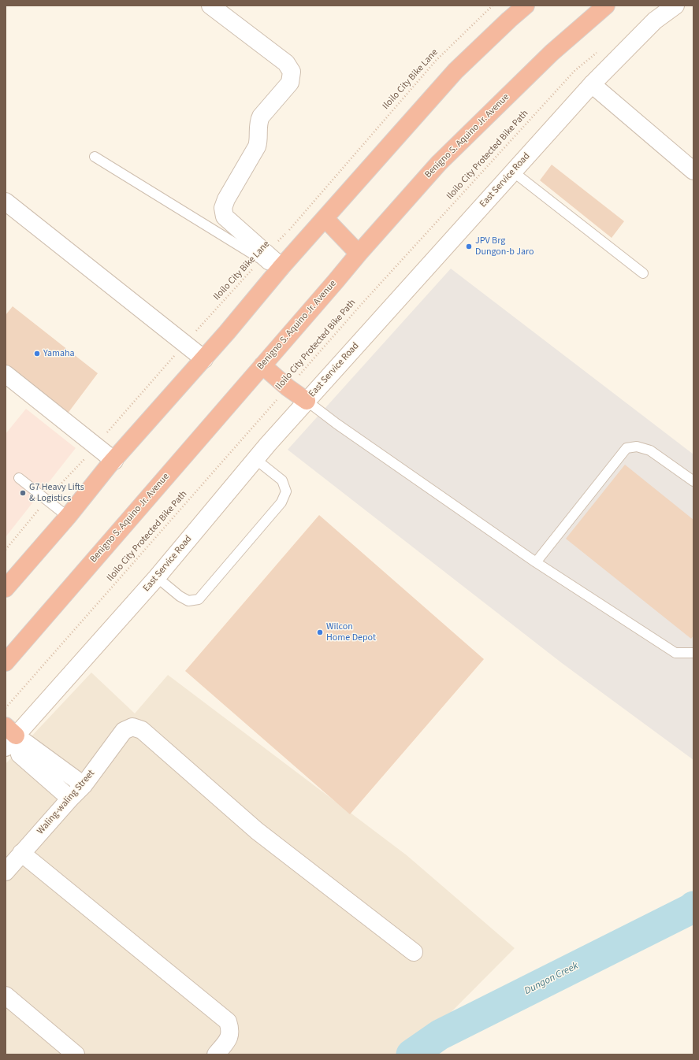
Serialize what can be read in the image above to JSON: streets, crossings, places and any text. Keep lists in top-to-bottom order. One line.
{"streets":{"highway":["Benigno S. Aquino Jr. Avenue"],"street":["East Service Road","Waling-waling Street"],"path":["Iloilo City Bike Lane","Iloilo City Protected Bike Path"]},"water":["Dungon Creek"],"places":["JPV Brg Dungon-b Jaro","Yamaha","G7 Heavy Lifts & Logistics","Wilcon Home Depot"]}
